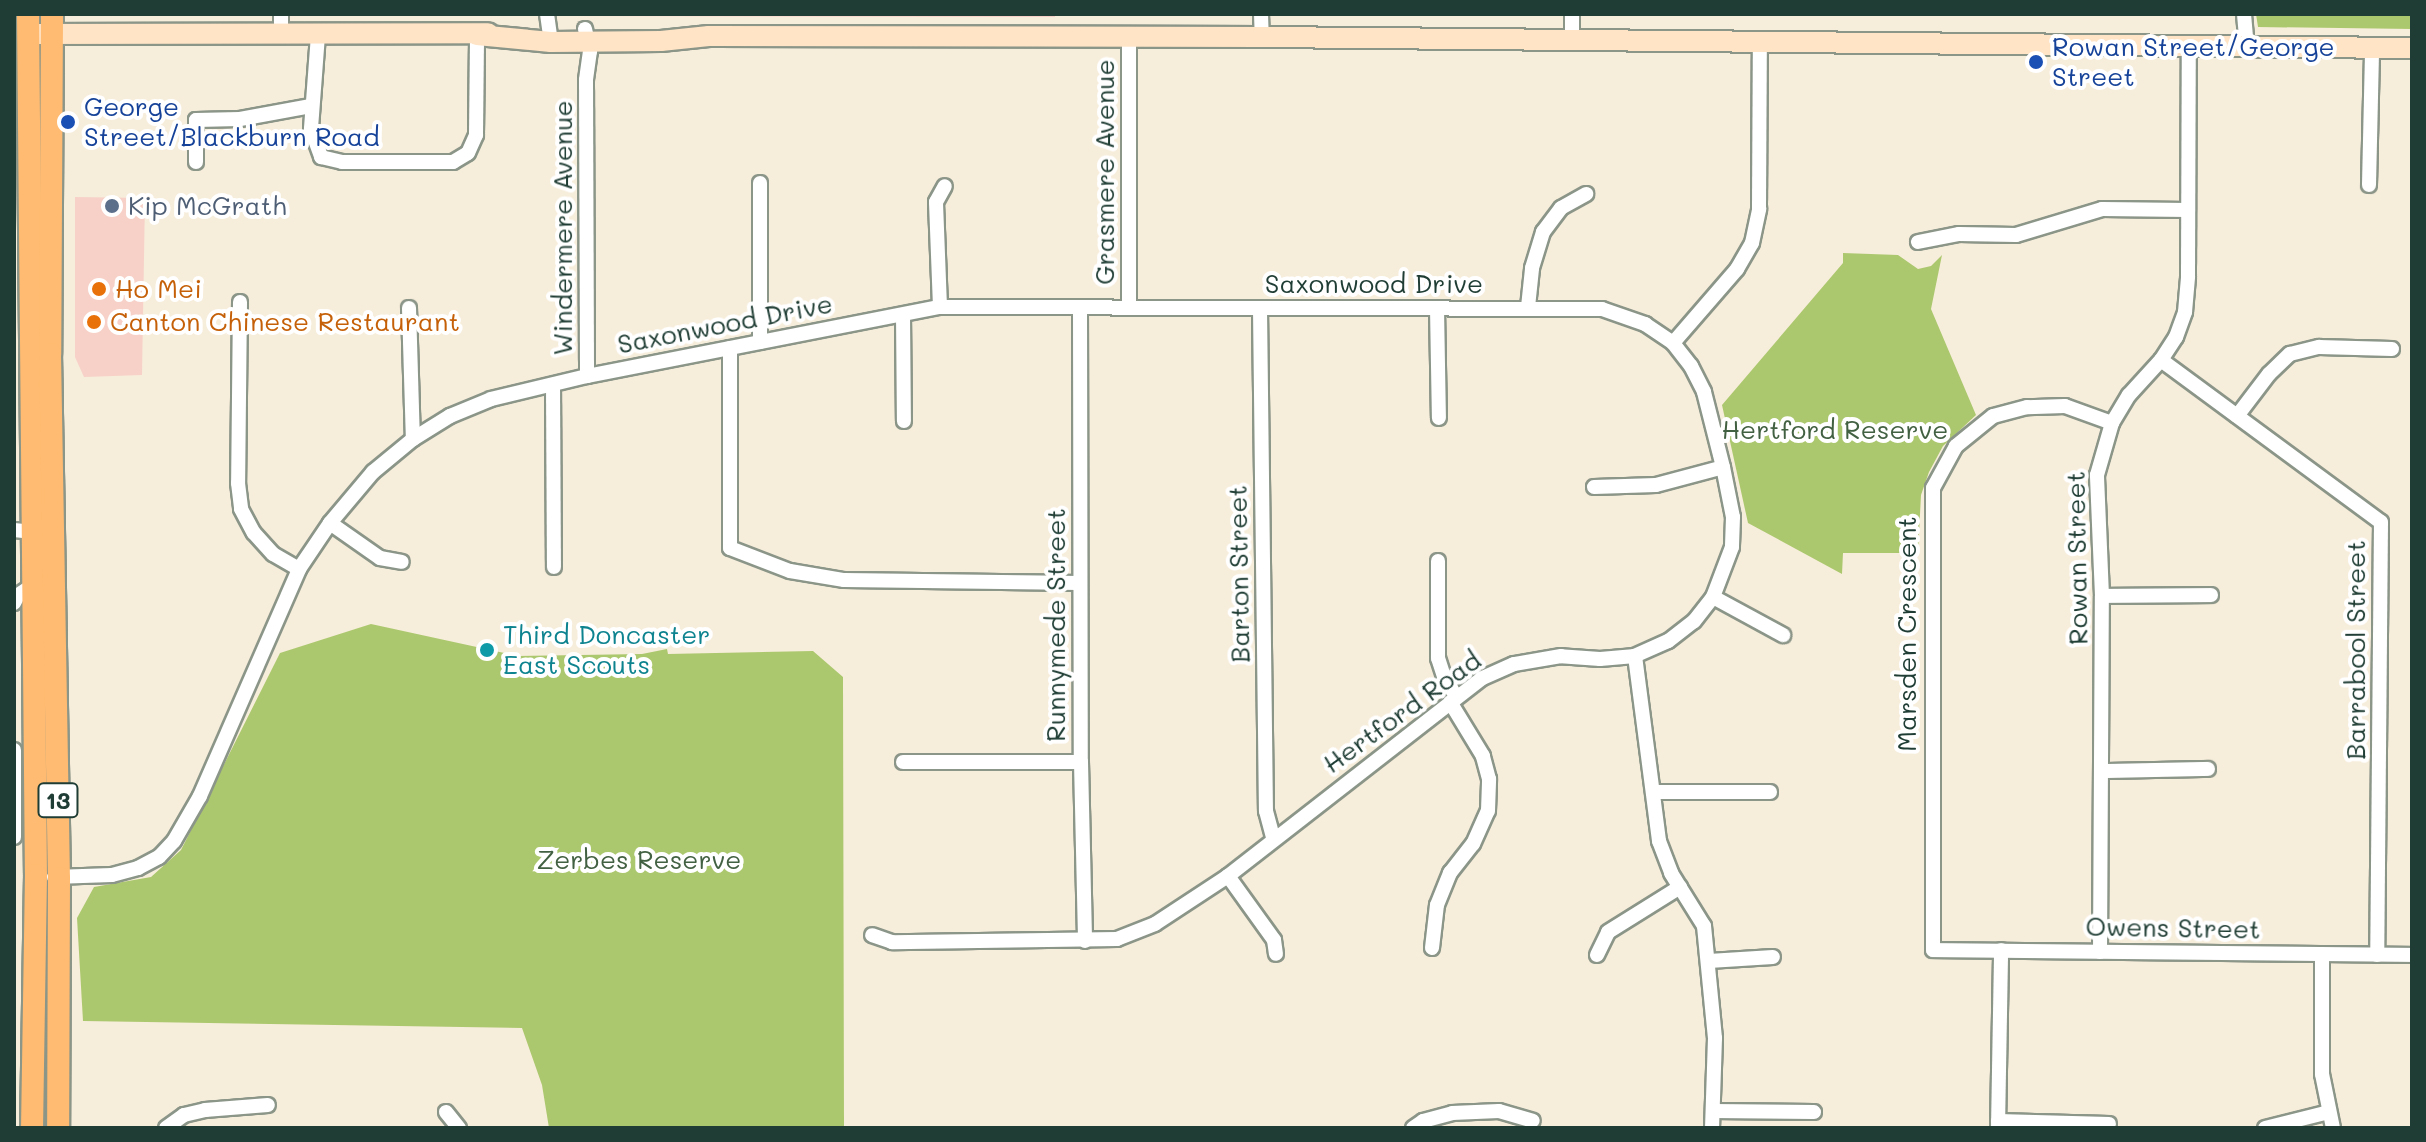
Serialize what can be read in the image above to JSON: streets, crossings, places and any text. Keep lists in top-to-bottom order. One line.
{"streets":{"main road":["13"],"street":["Grasmere Avenue","Windermere Avenue","Saxonwood Drive","Rowan Street","Barton Street","Runnymede Street","Marsden Crescent","Barrabool Street","Hertford Road","Owens Street"]},"crossings":[["Grasmere Avenue","Saxonwood Drive"],["Windermere Avenue","Saxonwood Drive"],["Saxonwood Drive","Barton Street"],["Saxonwood Drive","Runnymede Street"],["Saxonwood Drive","Hertford Road"],["Saxonwood Drive","13"],["Rowan Street","Marsden Crescent"],["Rowan Street","Barrabool Street"],["Rowan Street","Owens Street"],["Barton Street","Hertford Road"],["Runnymede Street","Hertford Road"],["Marsden Crescent","Owens Street"],["Barrabool Street","Owens Street"]],"parks":["Hertford Reserve","Zerbes Reserve"],"places":["Rowan Street/George Street","George Street/Blackburn Road","Kip McGrath","Ho Mei","Canton Chinese Restaurant","Third Doncaster East Scouts"]}
